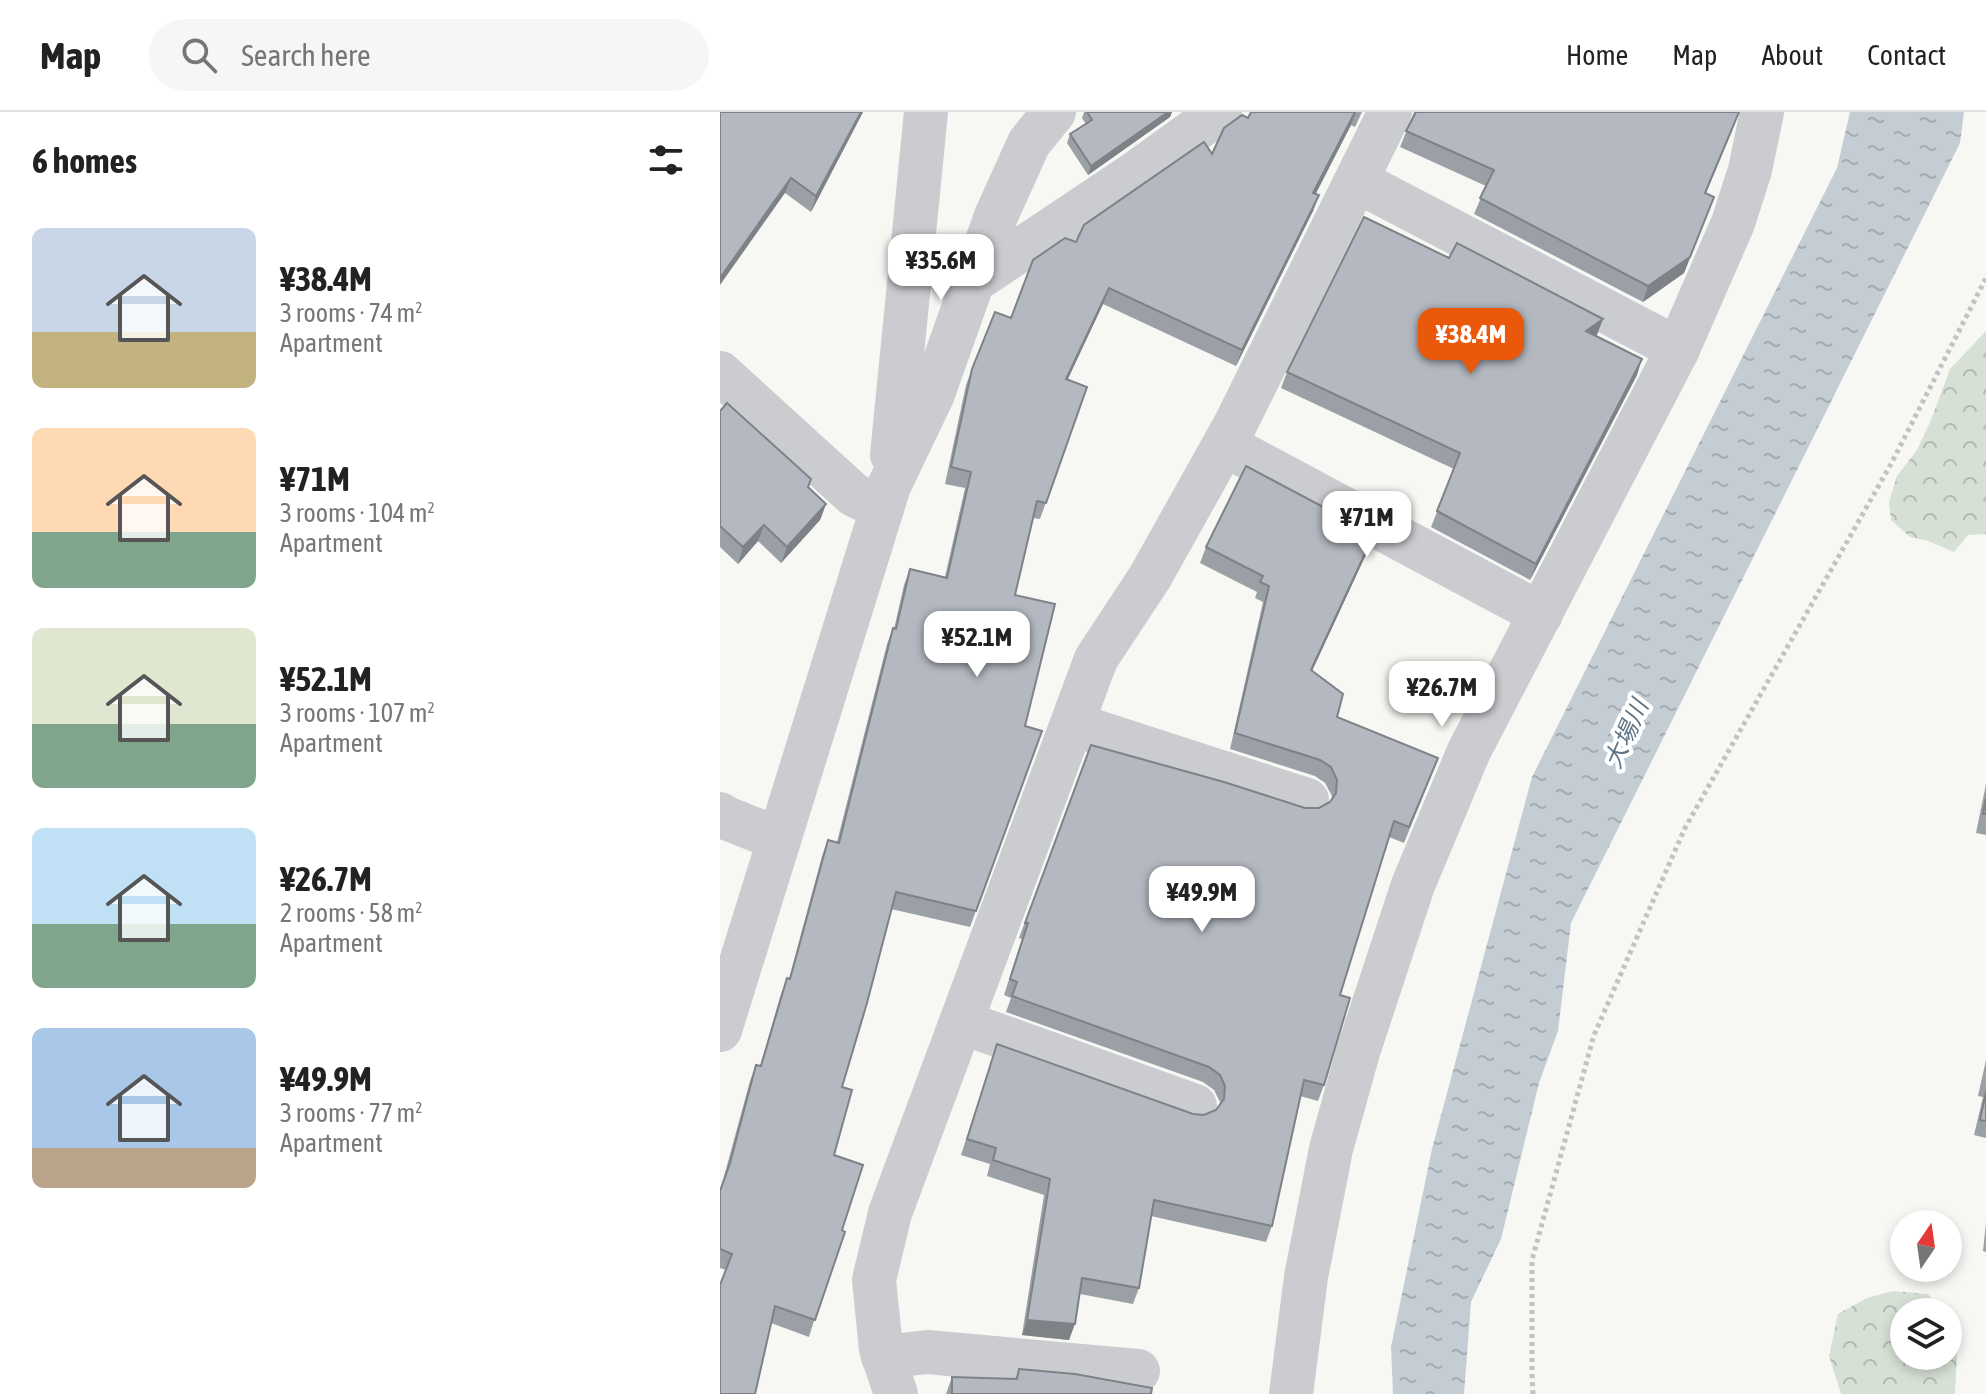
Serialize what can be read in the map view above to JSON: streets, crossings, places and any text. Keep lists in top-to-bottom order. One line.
{"water":["大場川"],"north":"top","page":{"header":"Map","search":"Search here","nav":["Home","Map","About","Contact"],"heading":"6 homes","list":[{"name":"¥38.4M","note":"3 rooms · 74 m² · Apartment"},{"name":"¥71M","note":"3 rooms · 104 m² · Apartment"},{"name":"¥52.1M","note":"3 rooms · 107 m² · Apartment"},{"name":"¥26.7M","note":"2 rooms · 58 m² · Apartment"},{"name":"¥49.9M","note":"3 rooms · 77 m² · Apartment"}],"price":["¥35.6M","¥38.4M","¥71M","¥52.1M","¥26.7M","¥49.9M"]}}
